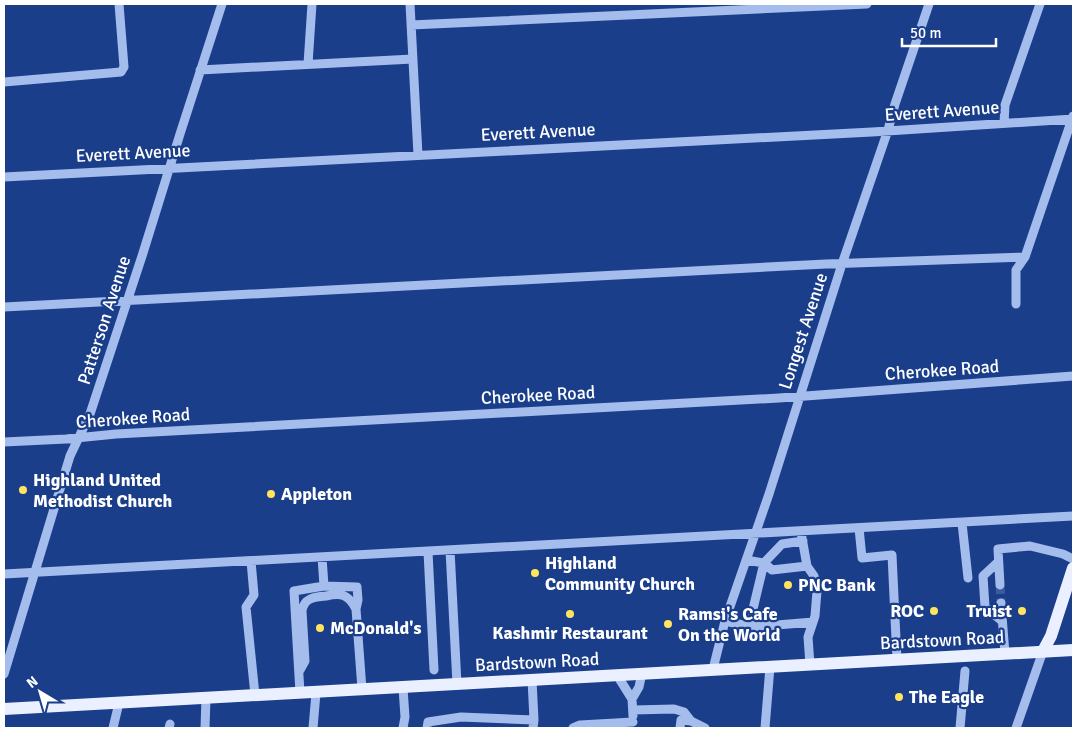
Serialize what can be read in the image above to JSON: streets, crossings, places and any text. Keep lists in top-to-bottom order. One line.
{"streets":{"main road":["Bardstown Road"],"street":["Everett Avenue","Patterson Avenue","Longest Avenue","Cherokee Road"]},"crossings":[["Everett Avenue","Patterson Avenue"],["Everett Avenue","Longest Avenue"],["Patterson Avenue","Cherokee Road"],["Longest Avenue","Cherokee Road"],["Longest Avenue","Bardstown Road"]],"places":["Highland United Methodist Church","Appleton","Highland Community Church","PNC Bank","ROC","Truist","Kashmir Restaurant","Ramsi's Cafe On the World","McDonald's","The Eagle"],"scale_bar":"50 m","north":"top left"}
